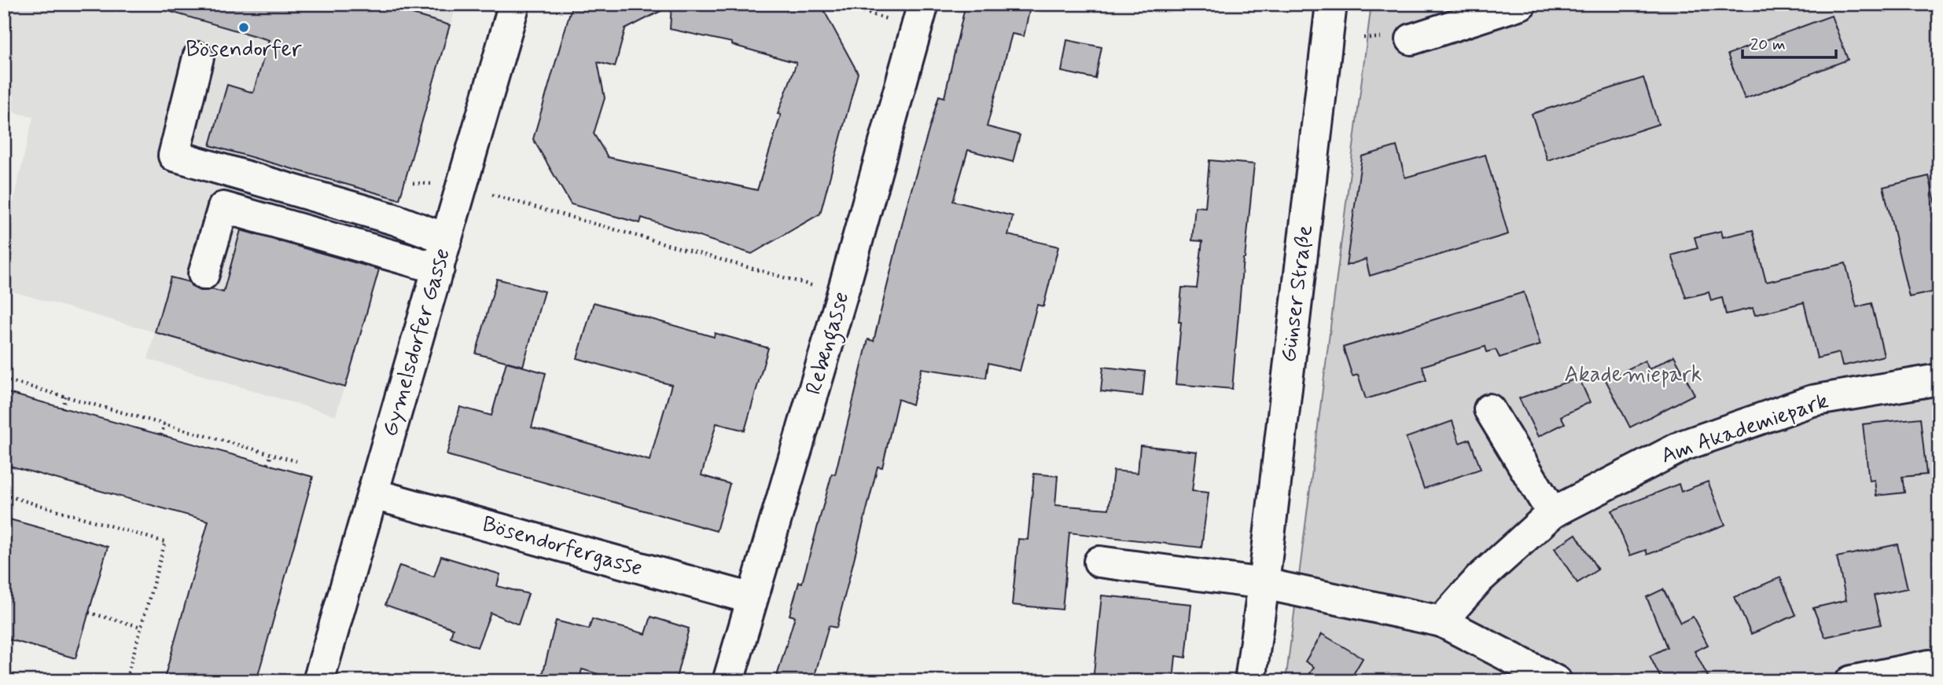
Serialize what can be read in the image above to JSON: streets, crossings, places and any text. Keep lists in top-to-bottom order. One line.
{"streets":{"street":["Günser Straße","Gymelsdorfer Gasse","Rebengasse","Am Akademiepark","Bösendorfergasse"]},"crossings":[["Gymelsdorfer Gasse","Bösendorfergasse"],["Rebengasse","Bösendorfergasse"]],"parks":["Akademiepark"],"places":["Bösendorfer"],"scale_bar":"20 m"}
